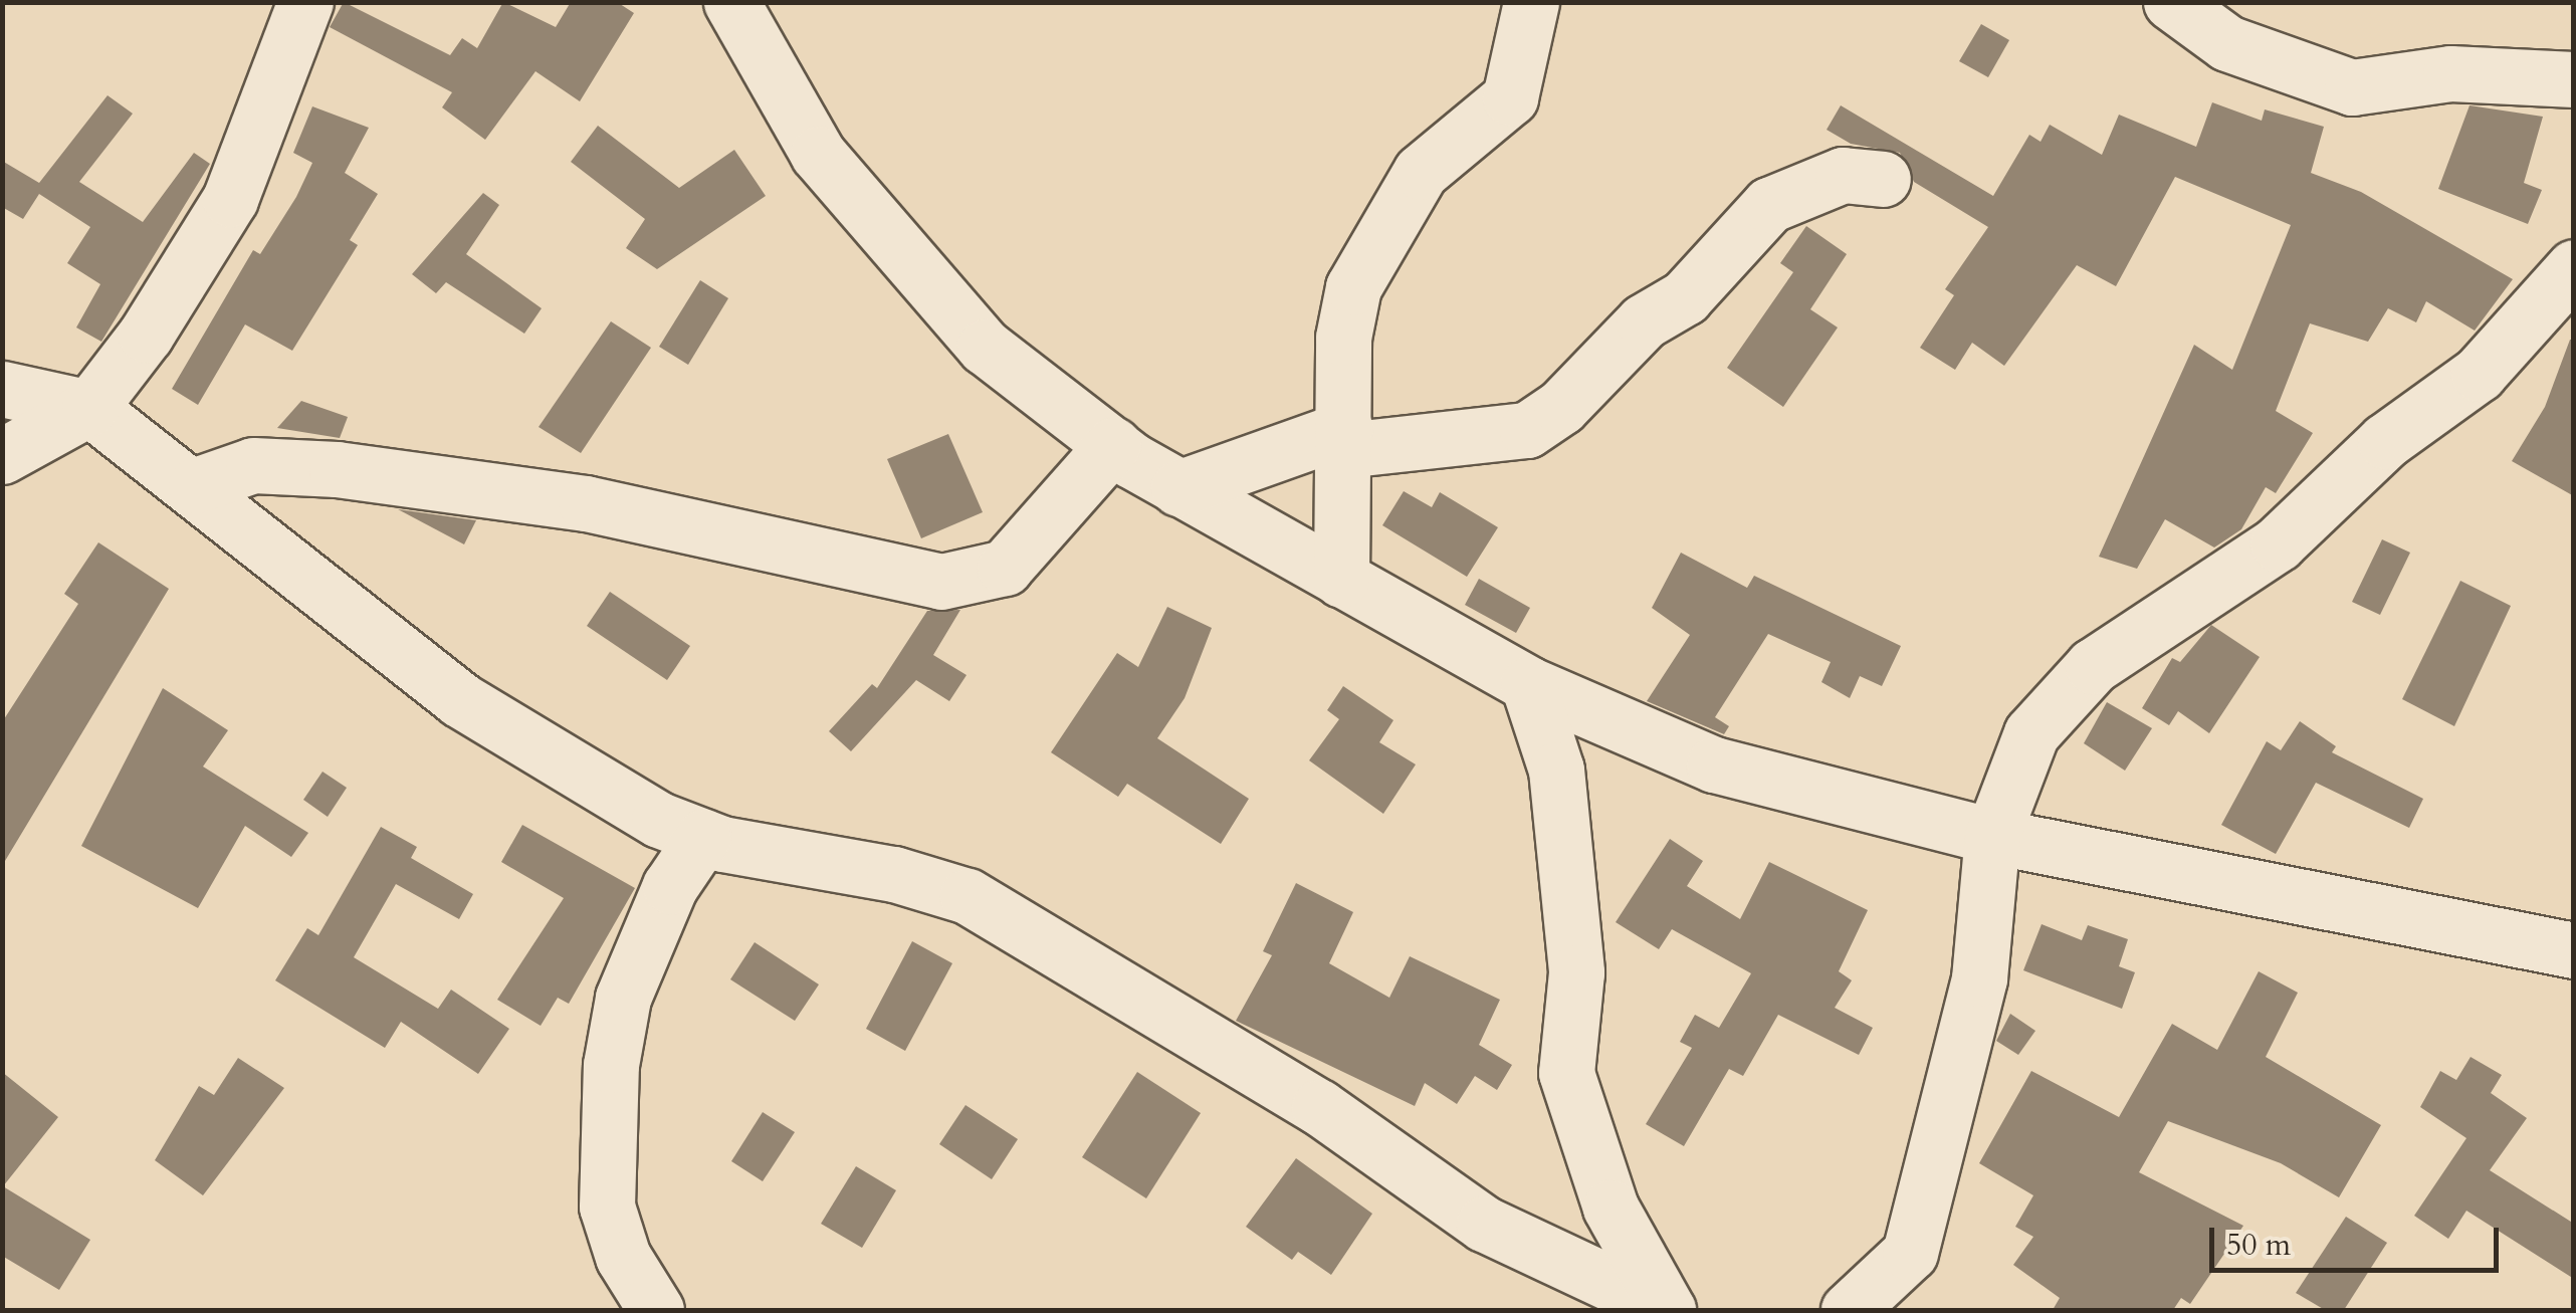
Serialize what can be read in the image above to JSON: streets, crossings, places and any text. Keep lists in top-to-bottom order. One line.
{"scale_bar":"50 m"}
